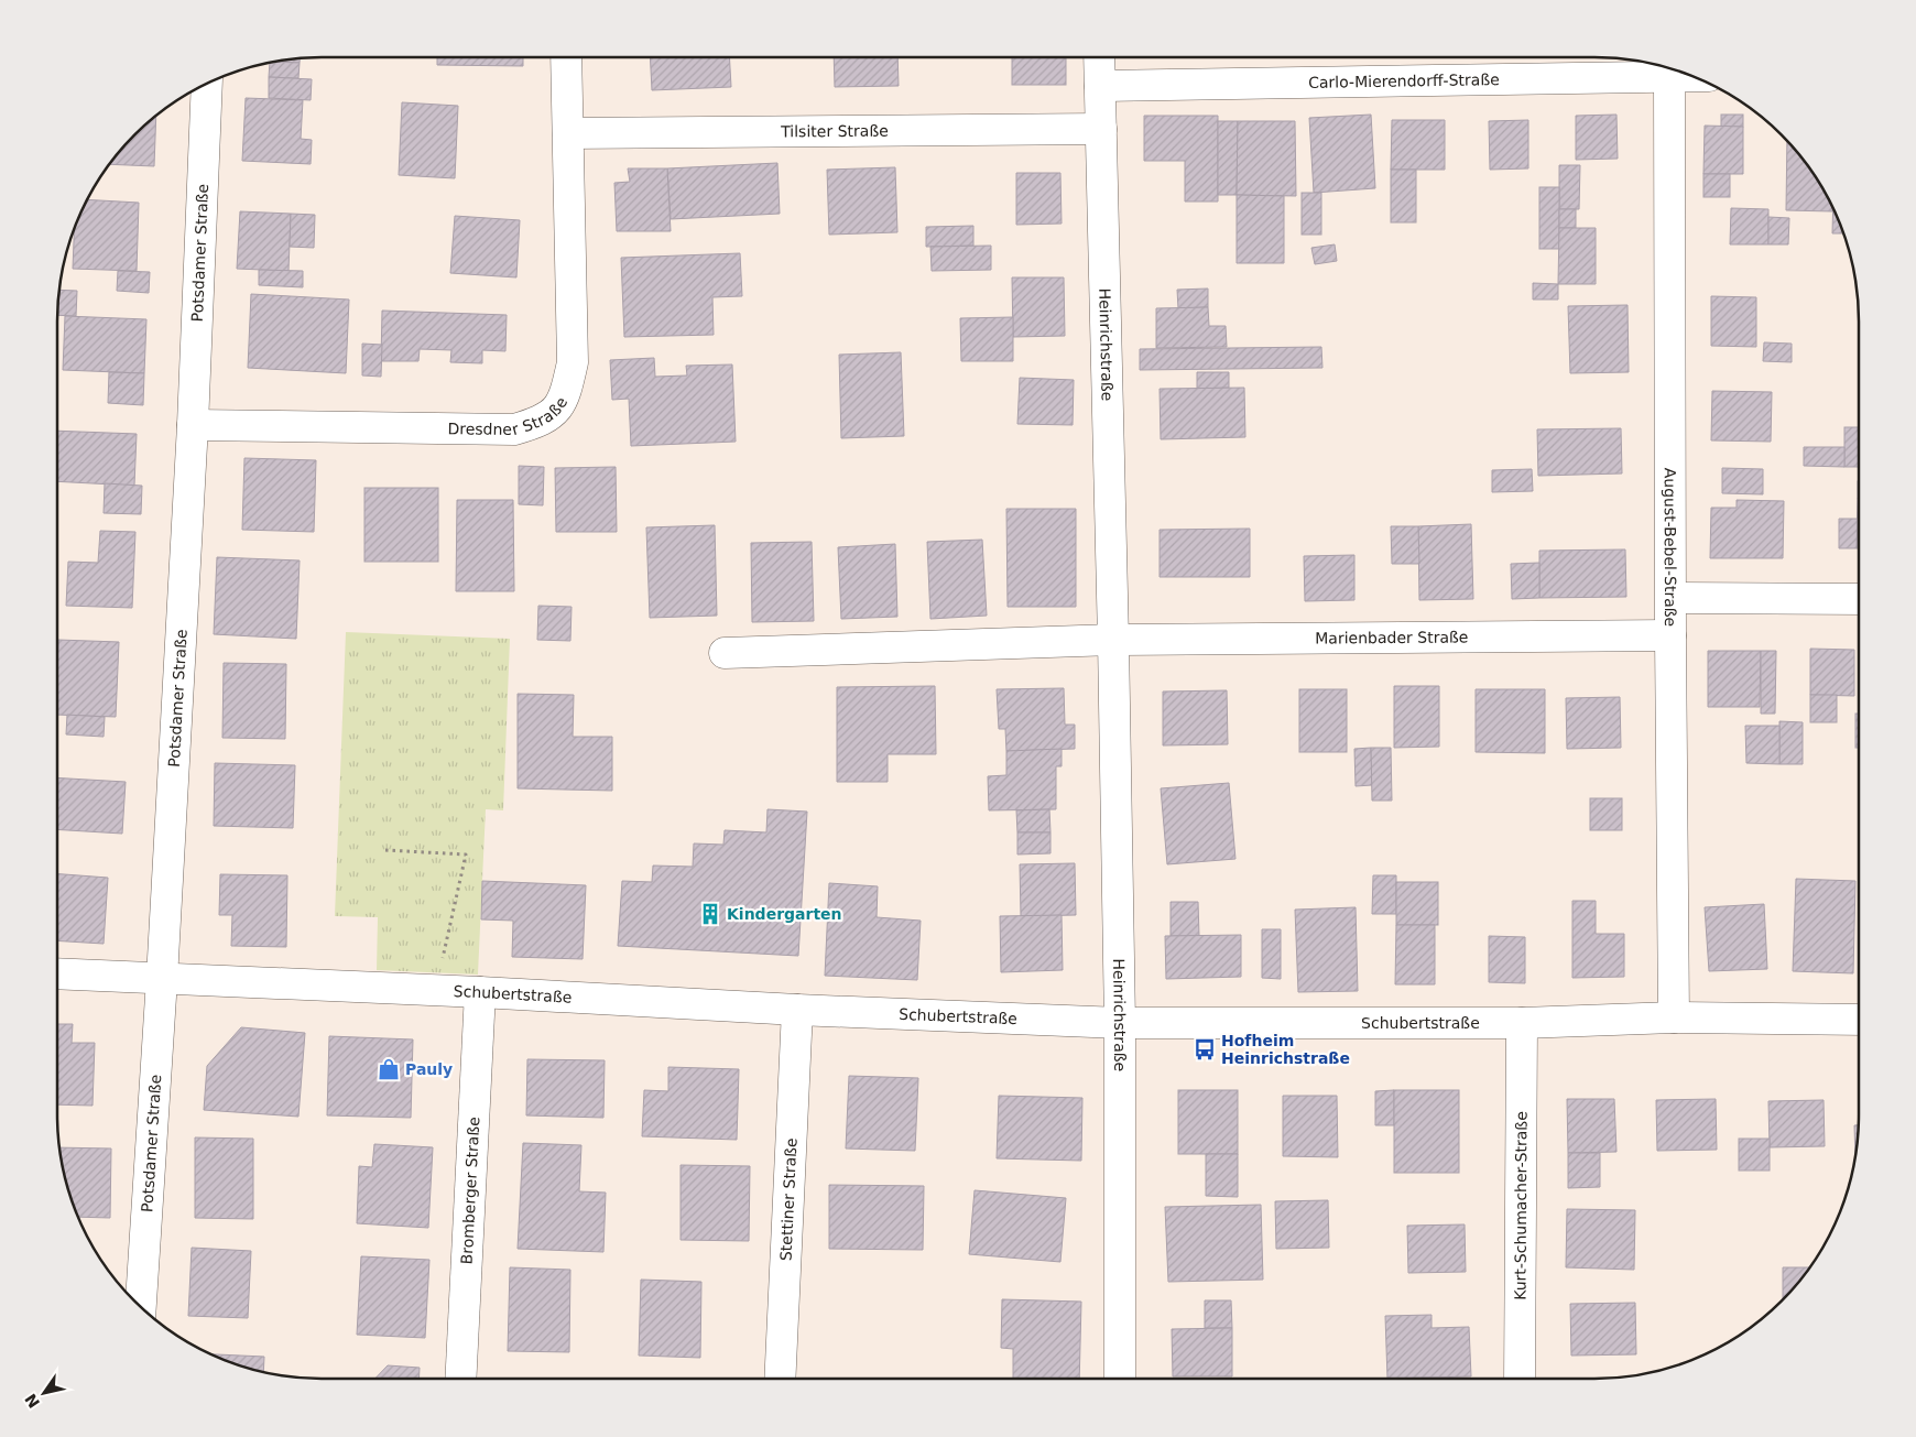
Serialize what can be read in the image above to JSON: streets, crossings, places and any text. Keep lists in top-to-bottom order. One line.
{"streets":{"street":["Carlo-Mierendorff-Straße","Tilsiter Straße","Potsdamer Straße","Heinrichstraße","Dresdner Straße","August-Bebel-Straße","Marienbader Straße","Schubertstraße","Bromberger Straße","Stettiner Straße","Kurt-Schumacher-Straße"]},"crossings":[["Carlo-Mierendorff-Straße","Heinrichstraße"],["Carlo-Mierendorff-Straße","August-Bebel-Straße"],["Tilsiter Straße","Heinrichstraße"],["Tilsiter Straße","Dresdner Straße"],["Potsdamer Straße","Dresdner Straße"],["Potsdamer Straße","Schubertstraße"],["Heinrichstraße","Marienbader Straße"],["Heinrichstraße","Schubertstraße"],["August-Bebel-Straße","Marienbader Straße"],["August-Bebel-Straße","Schubertstraße"],["Schubertstraße","Bromberger Straße"],["Schubertstraße","Stettiner Straße"],["Schubertstraße","Kurt-Schumacher-Straße"]],"places":{"building":["Kindergarten"],"bus stop":["Hofheim Heinrichstraße"],"shop":["Pauly"]},"north":"bottom left"}
